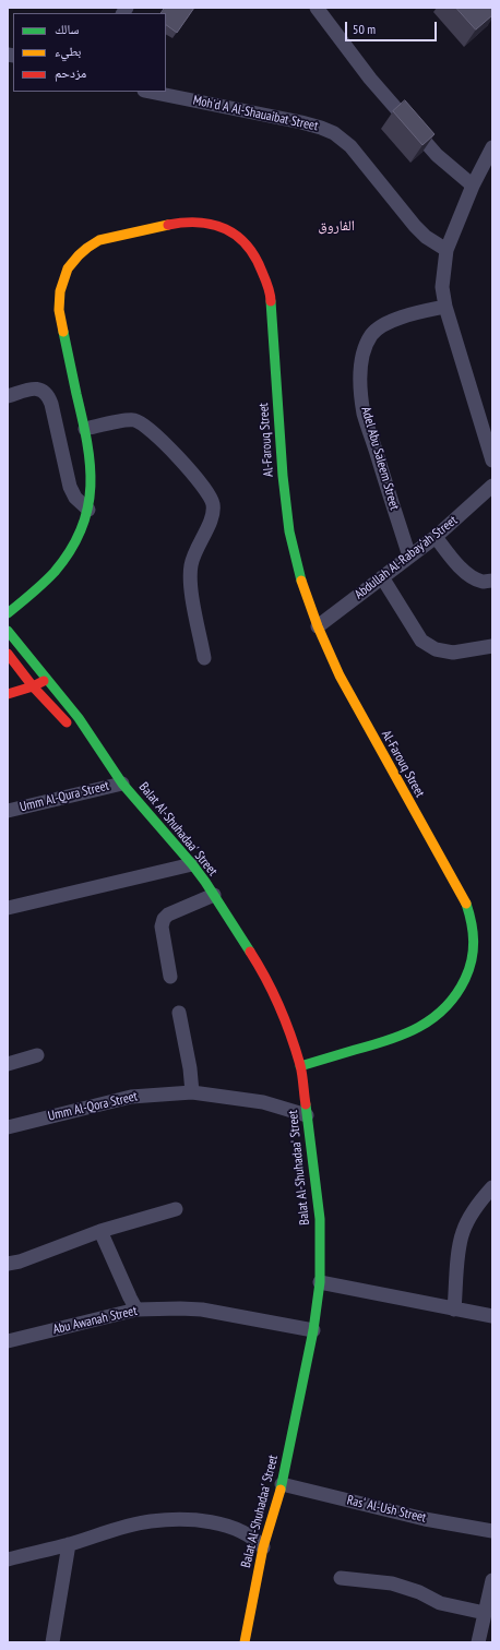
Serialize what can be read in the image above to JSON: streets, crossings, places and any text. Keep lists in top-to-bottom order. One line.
{"streets":{"street":["Moh'd A Al-Shauaibat Street","Al-Farouq Street","Adel Abu Saleem Street","Abdullah Al-Rabay‘ah Street","Umm Al-Qura Street","Balat Al-Shuhadaa' Street","Umm Al-Qora Street","Abu Awanah Street","Ras‘ Al-Ush Street"]},"crossings":[["Al-Farouq Street","Abdullah Al-Rabay‘ah Street"],["Al-Farouq Street","Balat Al-Shuhadaa' Street"],["Adel Abu Saleem Street","Abdullah Al-Rabay‘ah Street"],["Umm Al-Qura Street","Balat Al-Shuhadaa' Street"],["Balat Al-Shuhadaa' Street","Umm Al-Qora Street"],["Balat Al-Shuhadaa' Street","Abu Awanah Street"],["Balat Al-Shuhadaa' Street","Ras‘ Al-Ush Street"]],"districts":["الفاروق"],"legend":["سالك","بطيء","مزدحم"],"scale_bar":"50 m"}
